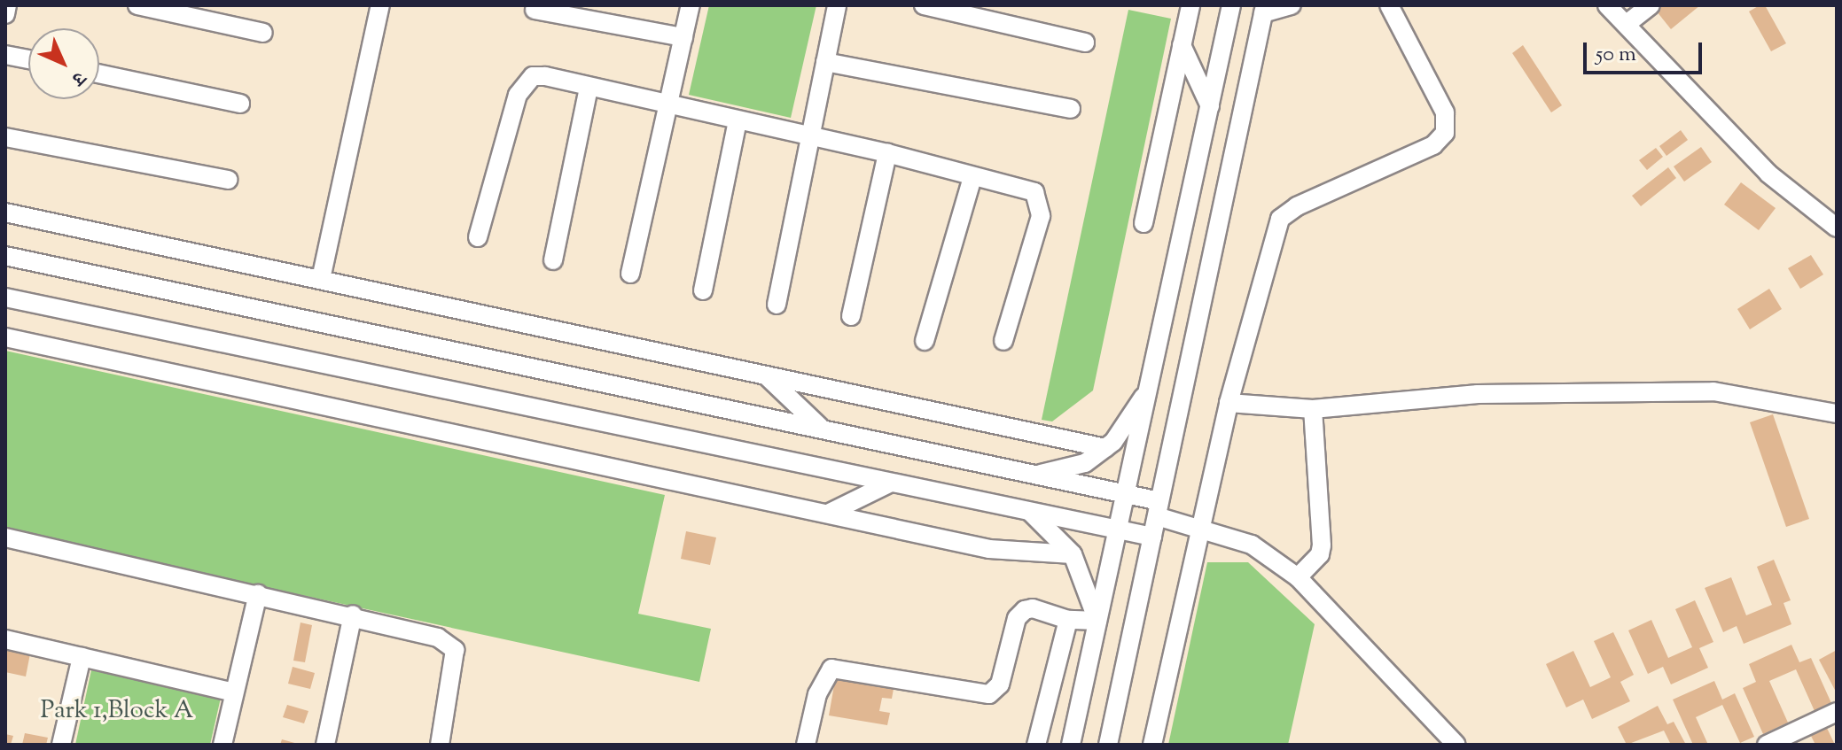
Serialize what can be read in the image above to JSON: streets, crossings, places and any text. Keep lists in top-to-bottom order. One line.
{"parks":["Park 1,Block A"],"scale_bar":"50 m","north":"bottom right"}
